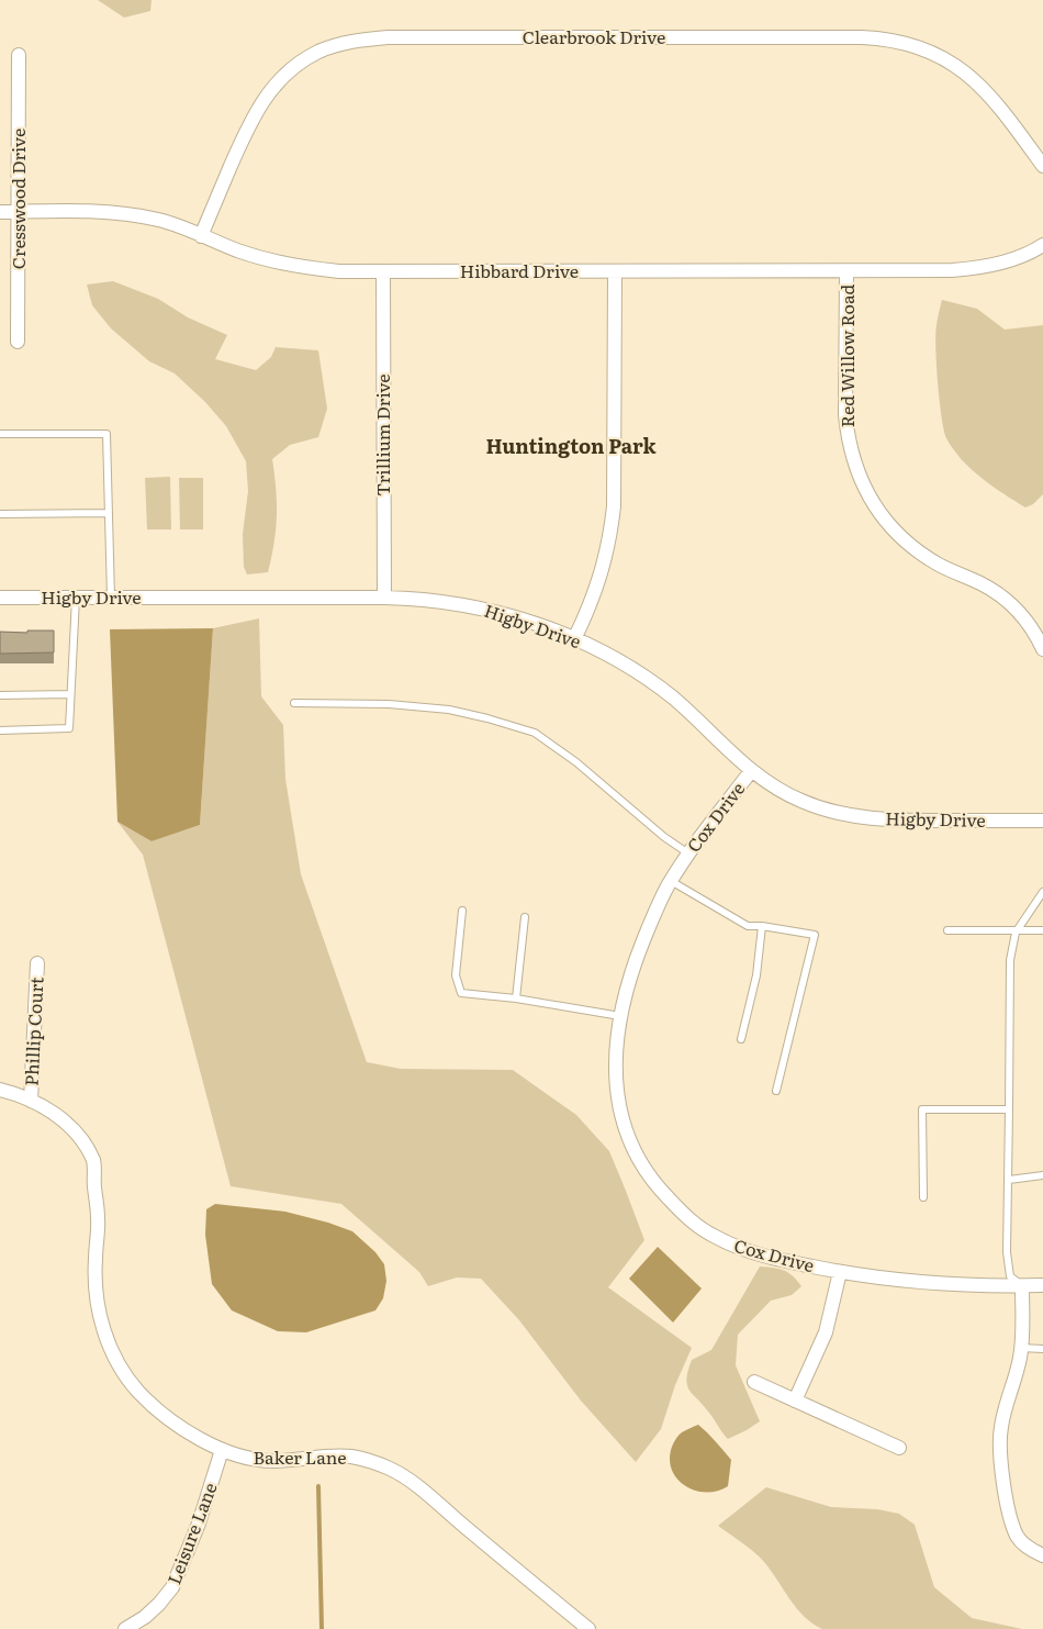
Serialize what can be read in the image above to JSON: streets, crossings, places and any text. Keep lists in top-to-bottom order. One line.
{"streets":{"street":["Clearbrook Drive","Cresswood Drive","Hibbard Drive","Red Willow Road","Trillium Drive","Higby Drive","Cox Drive","Phillip Court","Baker Lane","Leisure Lane"]},"crossings":[["Clearbrook Drive","Hibbard Drive"],["Cresswood Drive","Hibbard Drive"],["Hibbard Drive","Red Willow Road"],["Hibbard Drive","Trillium Drive"],["Trillium Drive","Higby Drive"],["Higby Drive","Cox Drive"],["Phillip Court","Baker Lane"],["Baker Lane","Leisure Lane"]],"districts":["Huntington Park"]}
